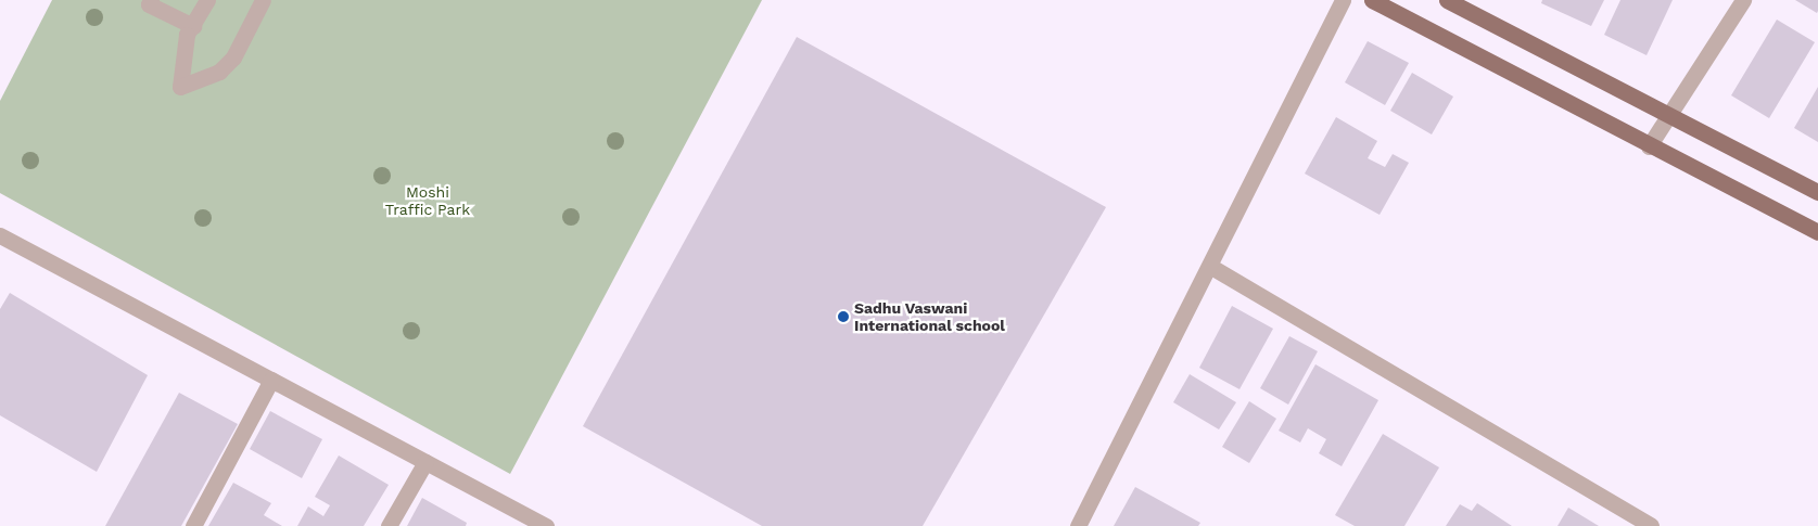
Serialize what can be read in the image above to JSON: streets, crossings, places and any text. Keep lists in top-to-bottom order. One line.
{"parks":["Moshi Traffic Park"],"places":["Sadhu Vaswani International school"]}
